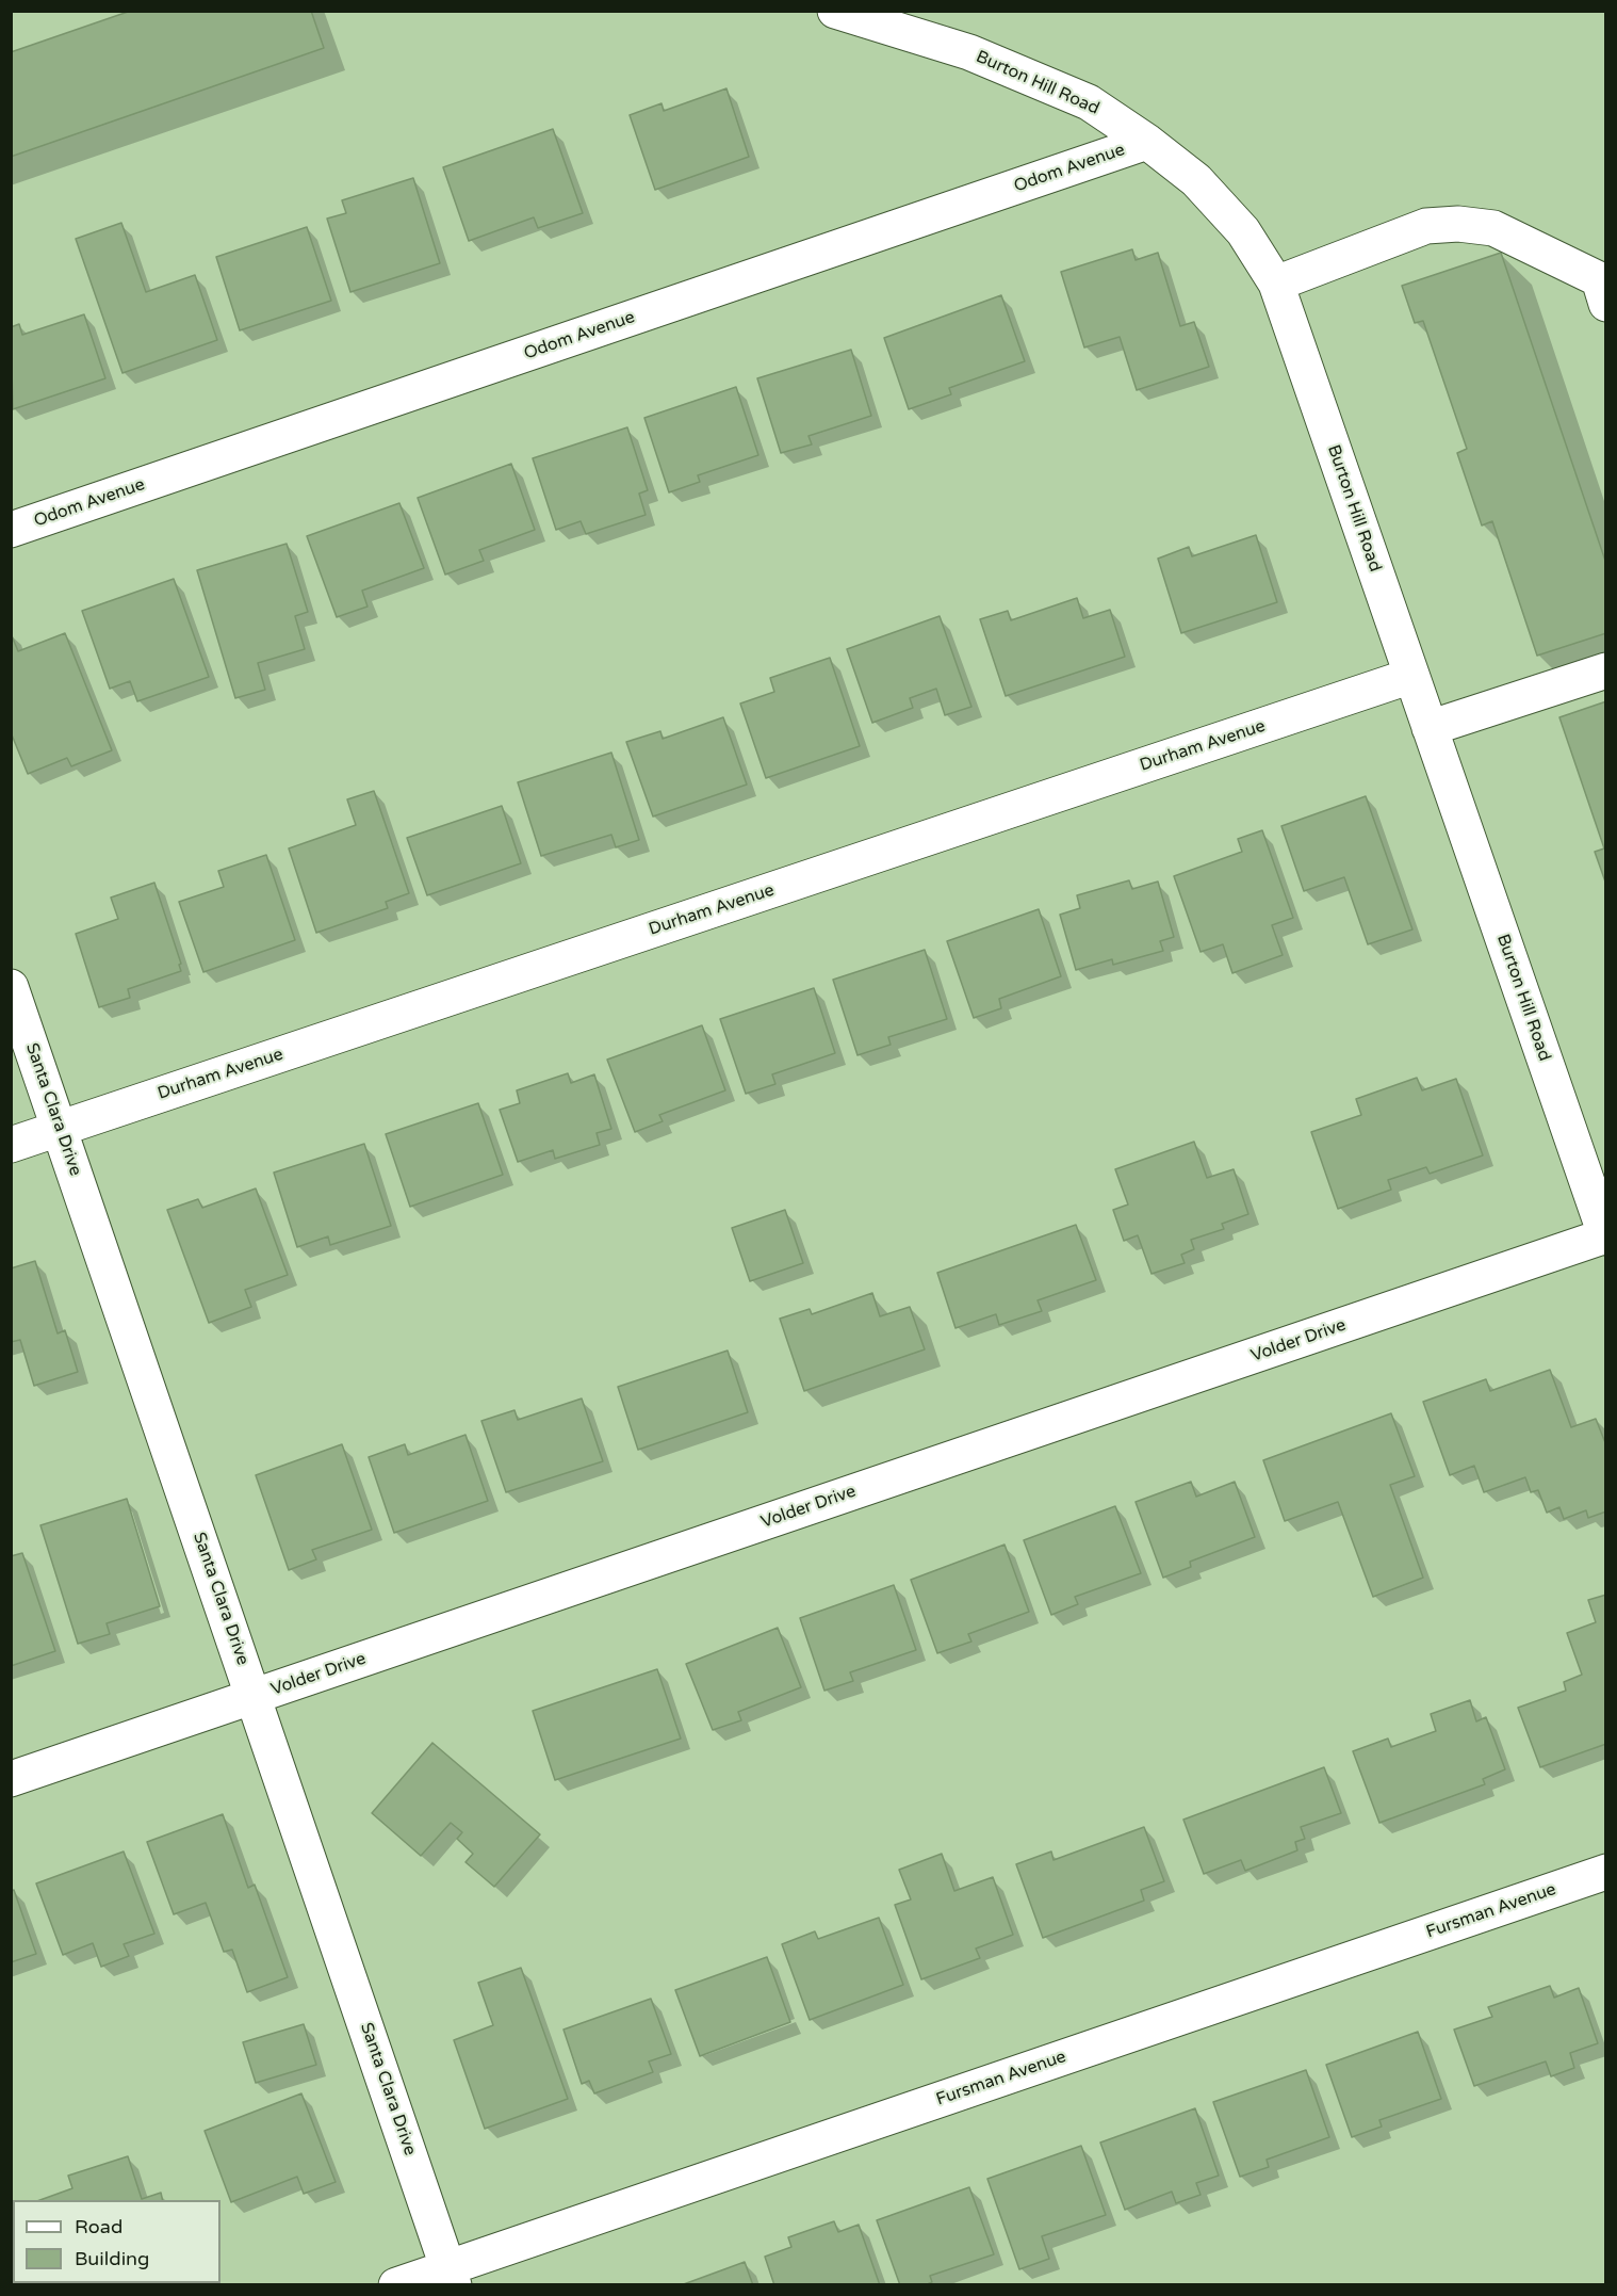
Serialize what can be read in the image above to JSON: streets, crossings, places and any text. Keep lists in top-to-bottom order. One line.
{"streets":{"street":["Burton Hill Road","Odom Avenue","Durham Avenue","Santa Clara Drive","Volder Drive","Fursman Avenue"]},"crossings":[["Burton Hill Road","Odom Avenue"],["Burton Hill Road","Durham Avenue"],["Burton Hill Road","Volder Drive"],["Durham Avenue","Santa Clara Drive"],["Santa Clara Drive","Volder Drive"],["Santa Clara Drive","Fursman Avenue"]],"legend":["Road","Building"]}
